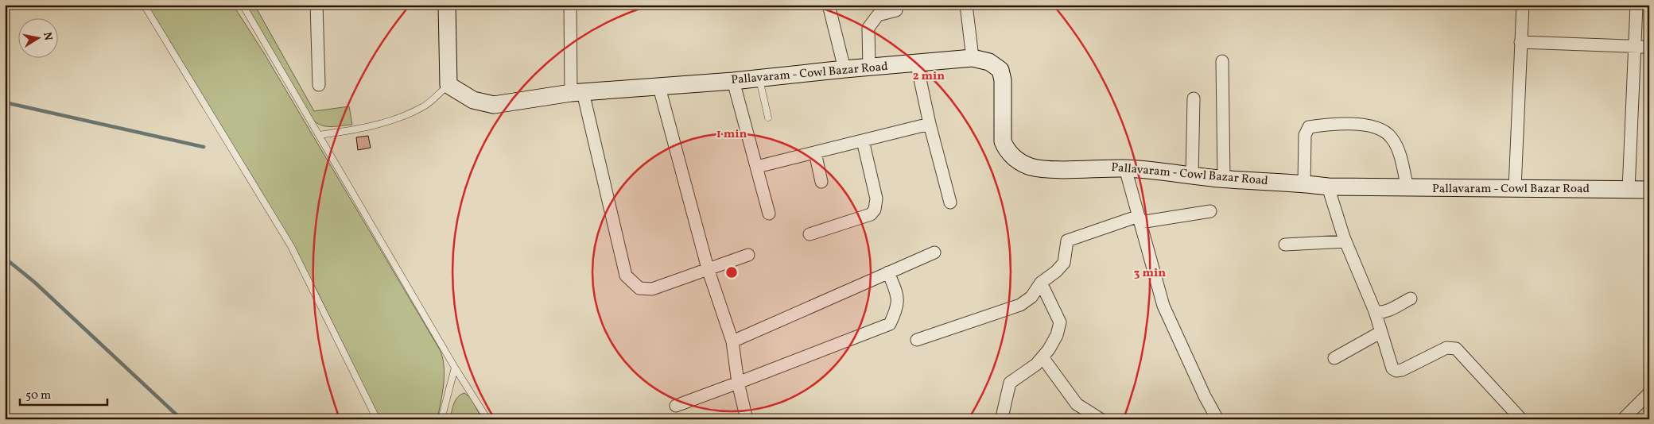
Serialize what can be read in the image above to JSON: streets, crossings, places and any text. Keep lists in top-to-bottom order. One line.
{"streets":{"street":["Pallavaram - Cowl Bazar Road"]},"scale_bar":"50 m","north":"right","rings":["2 min","1 min","3 min"]}
